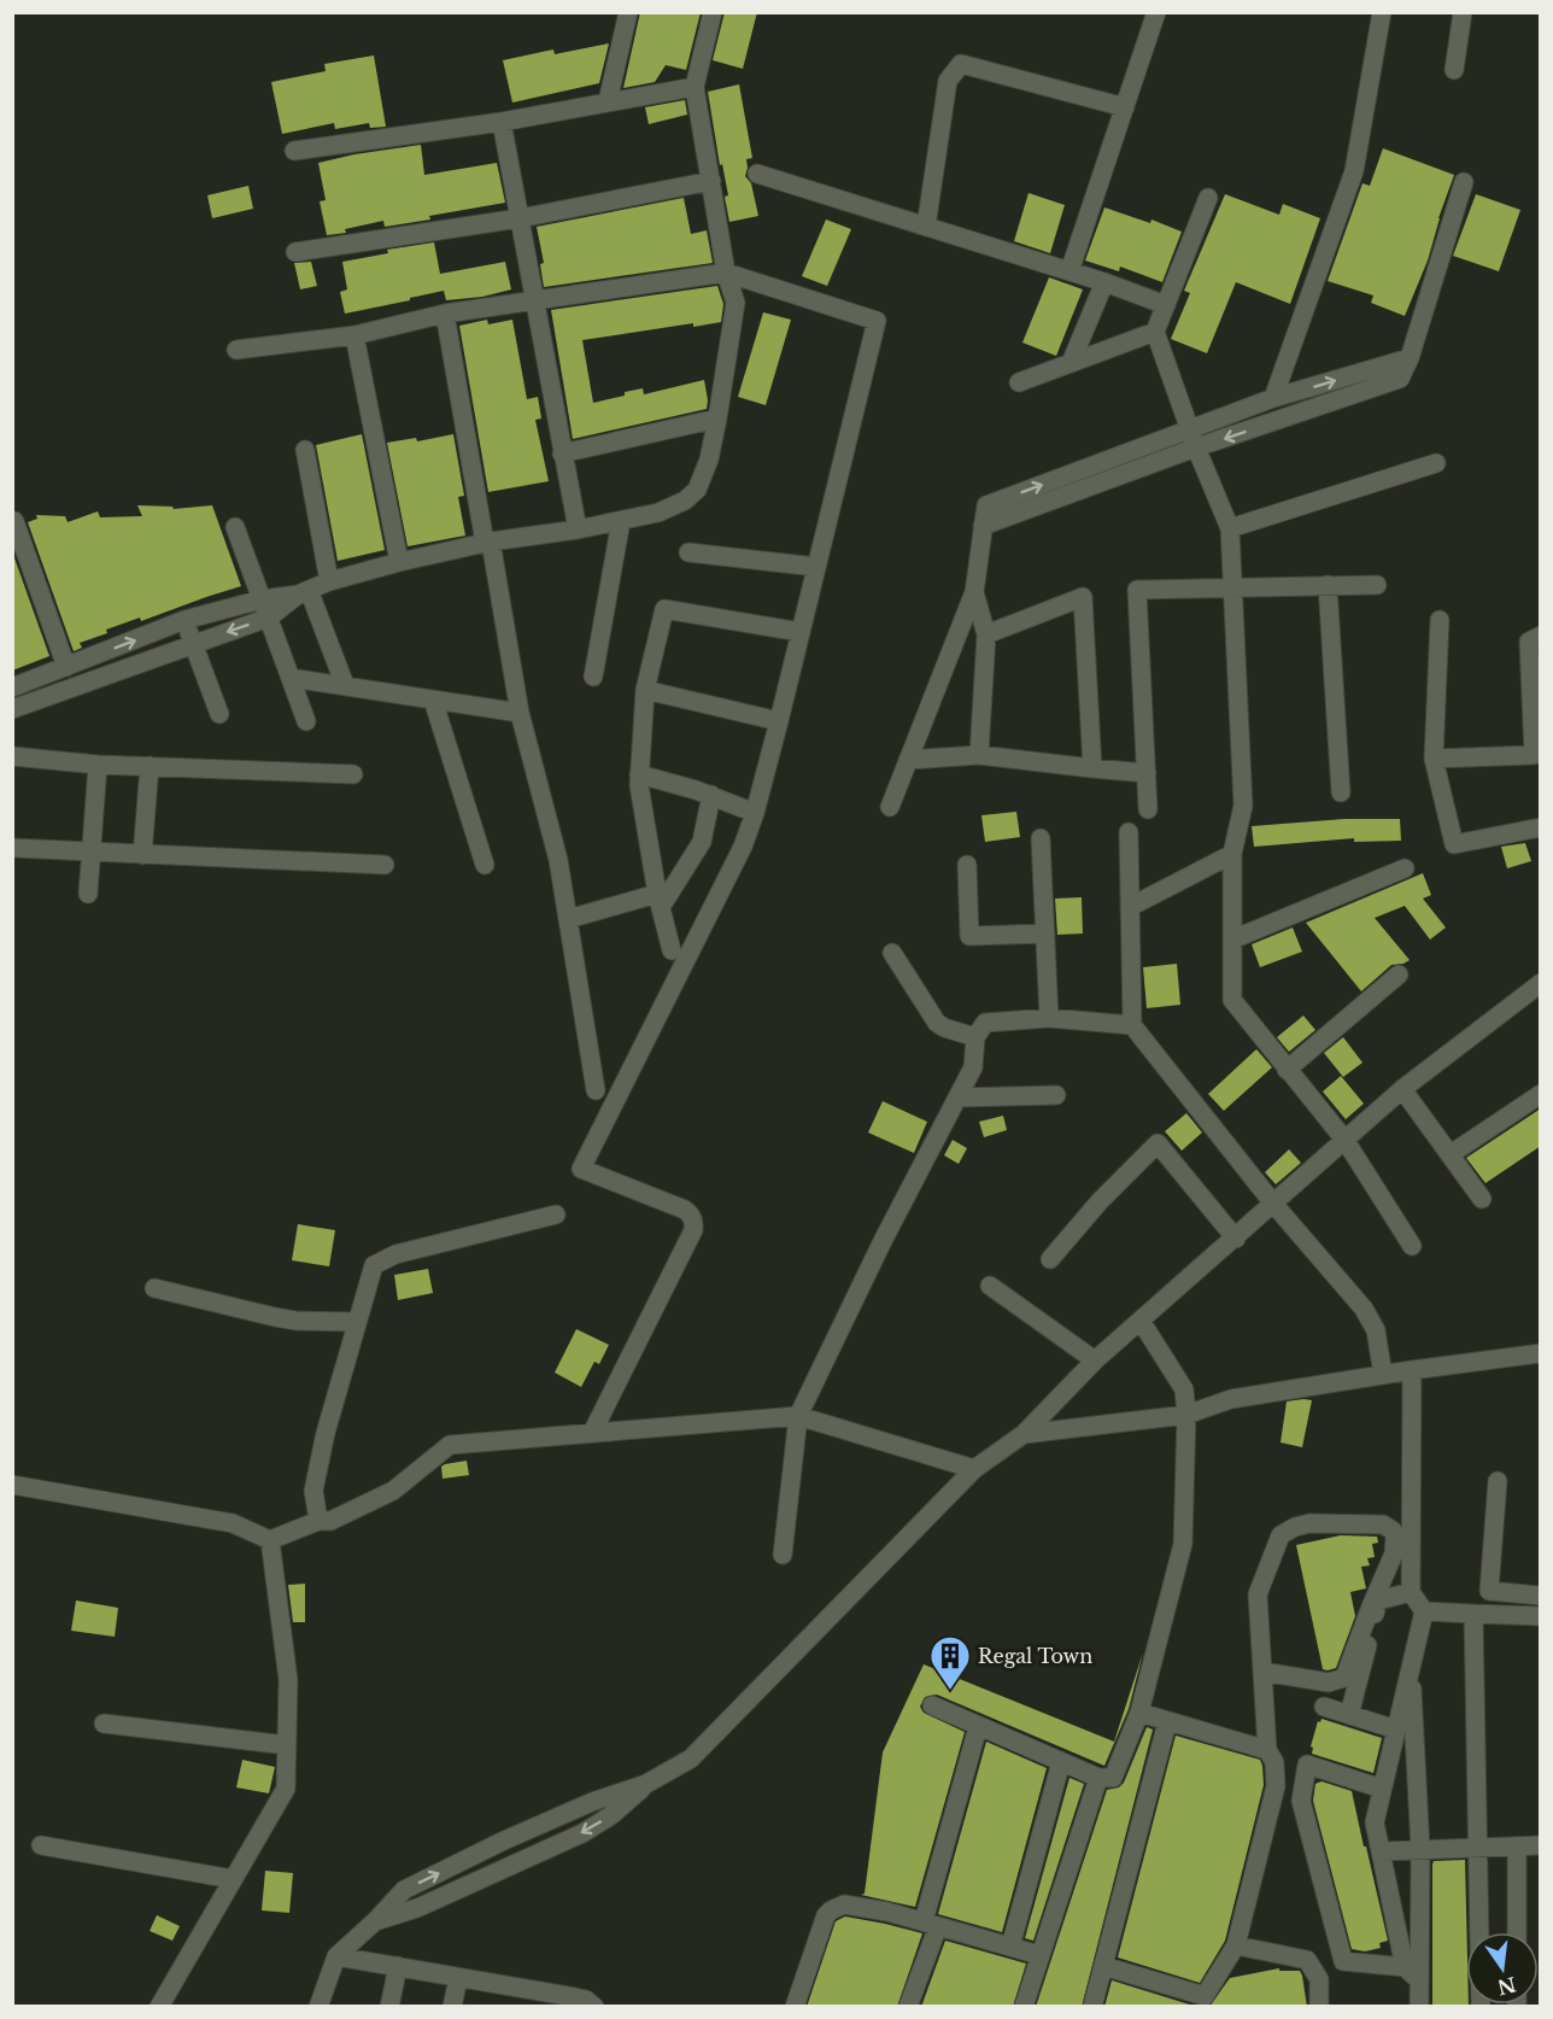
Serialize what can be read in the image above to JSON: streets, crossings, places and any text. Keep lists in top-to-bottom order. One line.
{"places":{"building":["Regal Town"]},"north":"bottom"}
